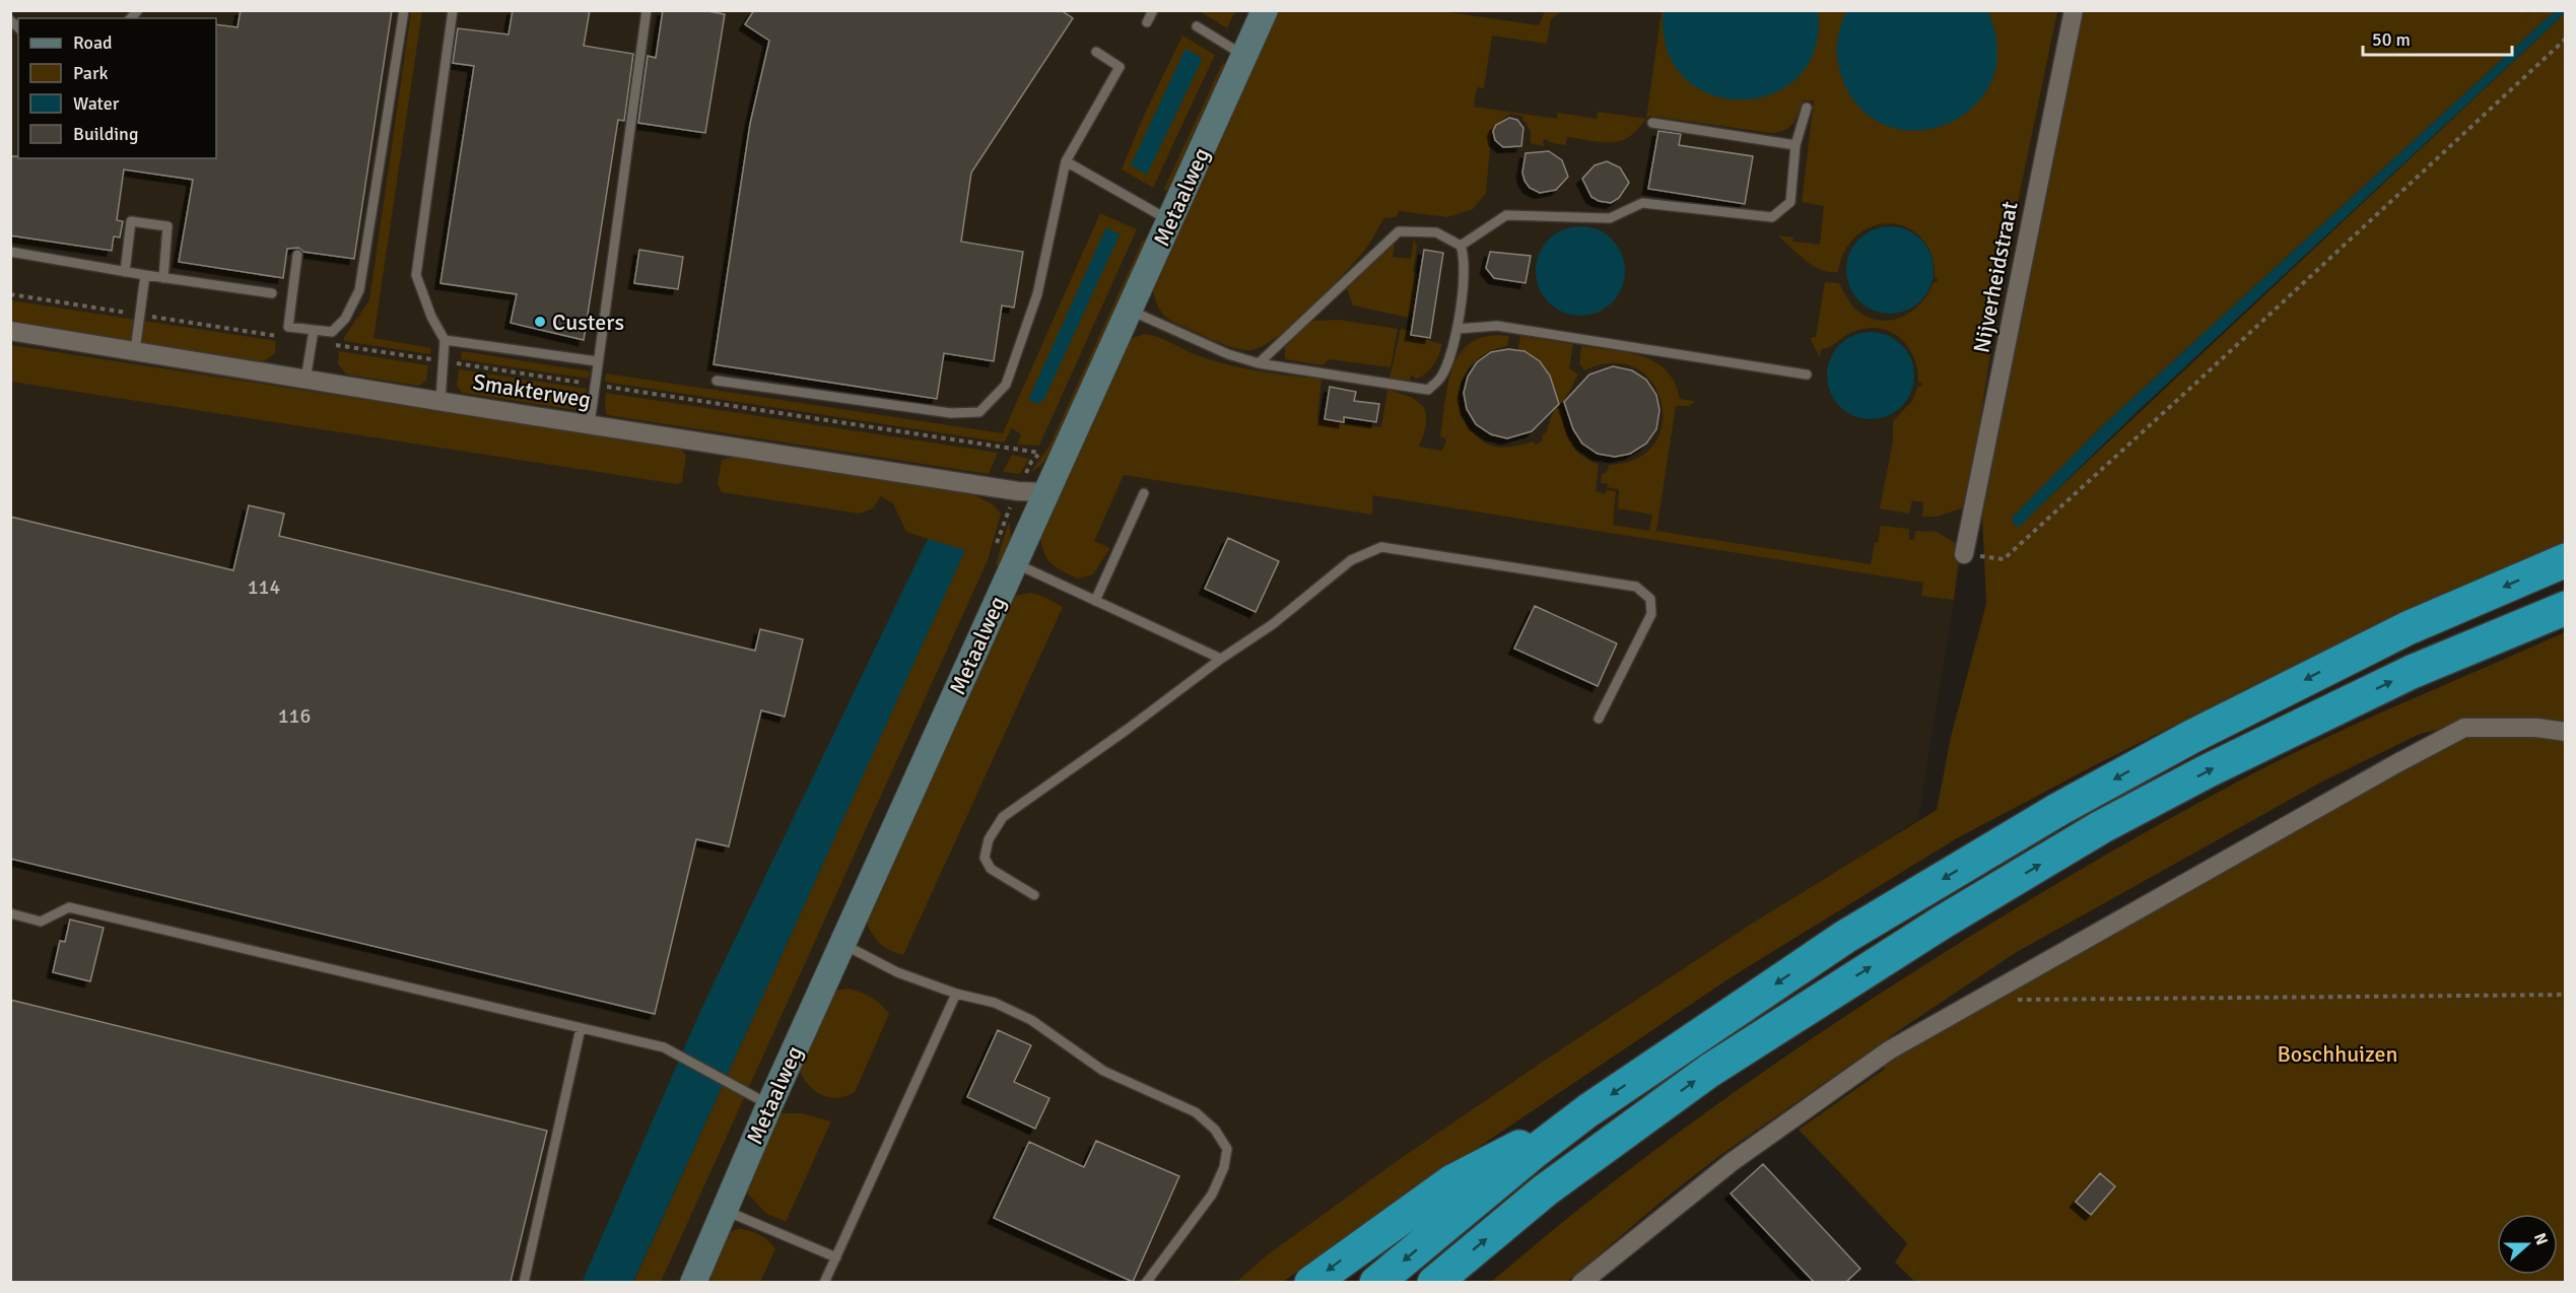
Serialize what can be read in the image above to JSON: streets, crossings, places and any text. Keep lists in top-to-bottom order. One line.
{"streets":{"street":["Metaalweg","Nijverheidstraat","Smakterweg"]},"crossings":[["Metaalweg","Smakterweg"]],"parks":["Boschhuizen"],"places":["Custers"],"house_numbers":["114","116"],"legend":["Road","Park","Water","Building"],"scale_bar":"50 m","north":"right"}
